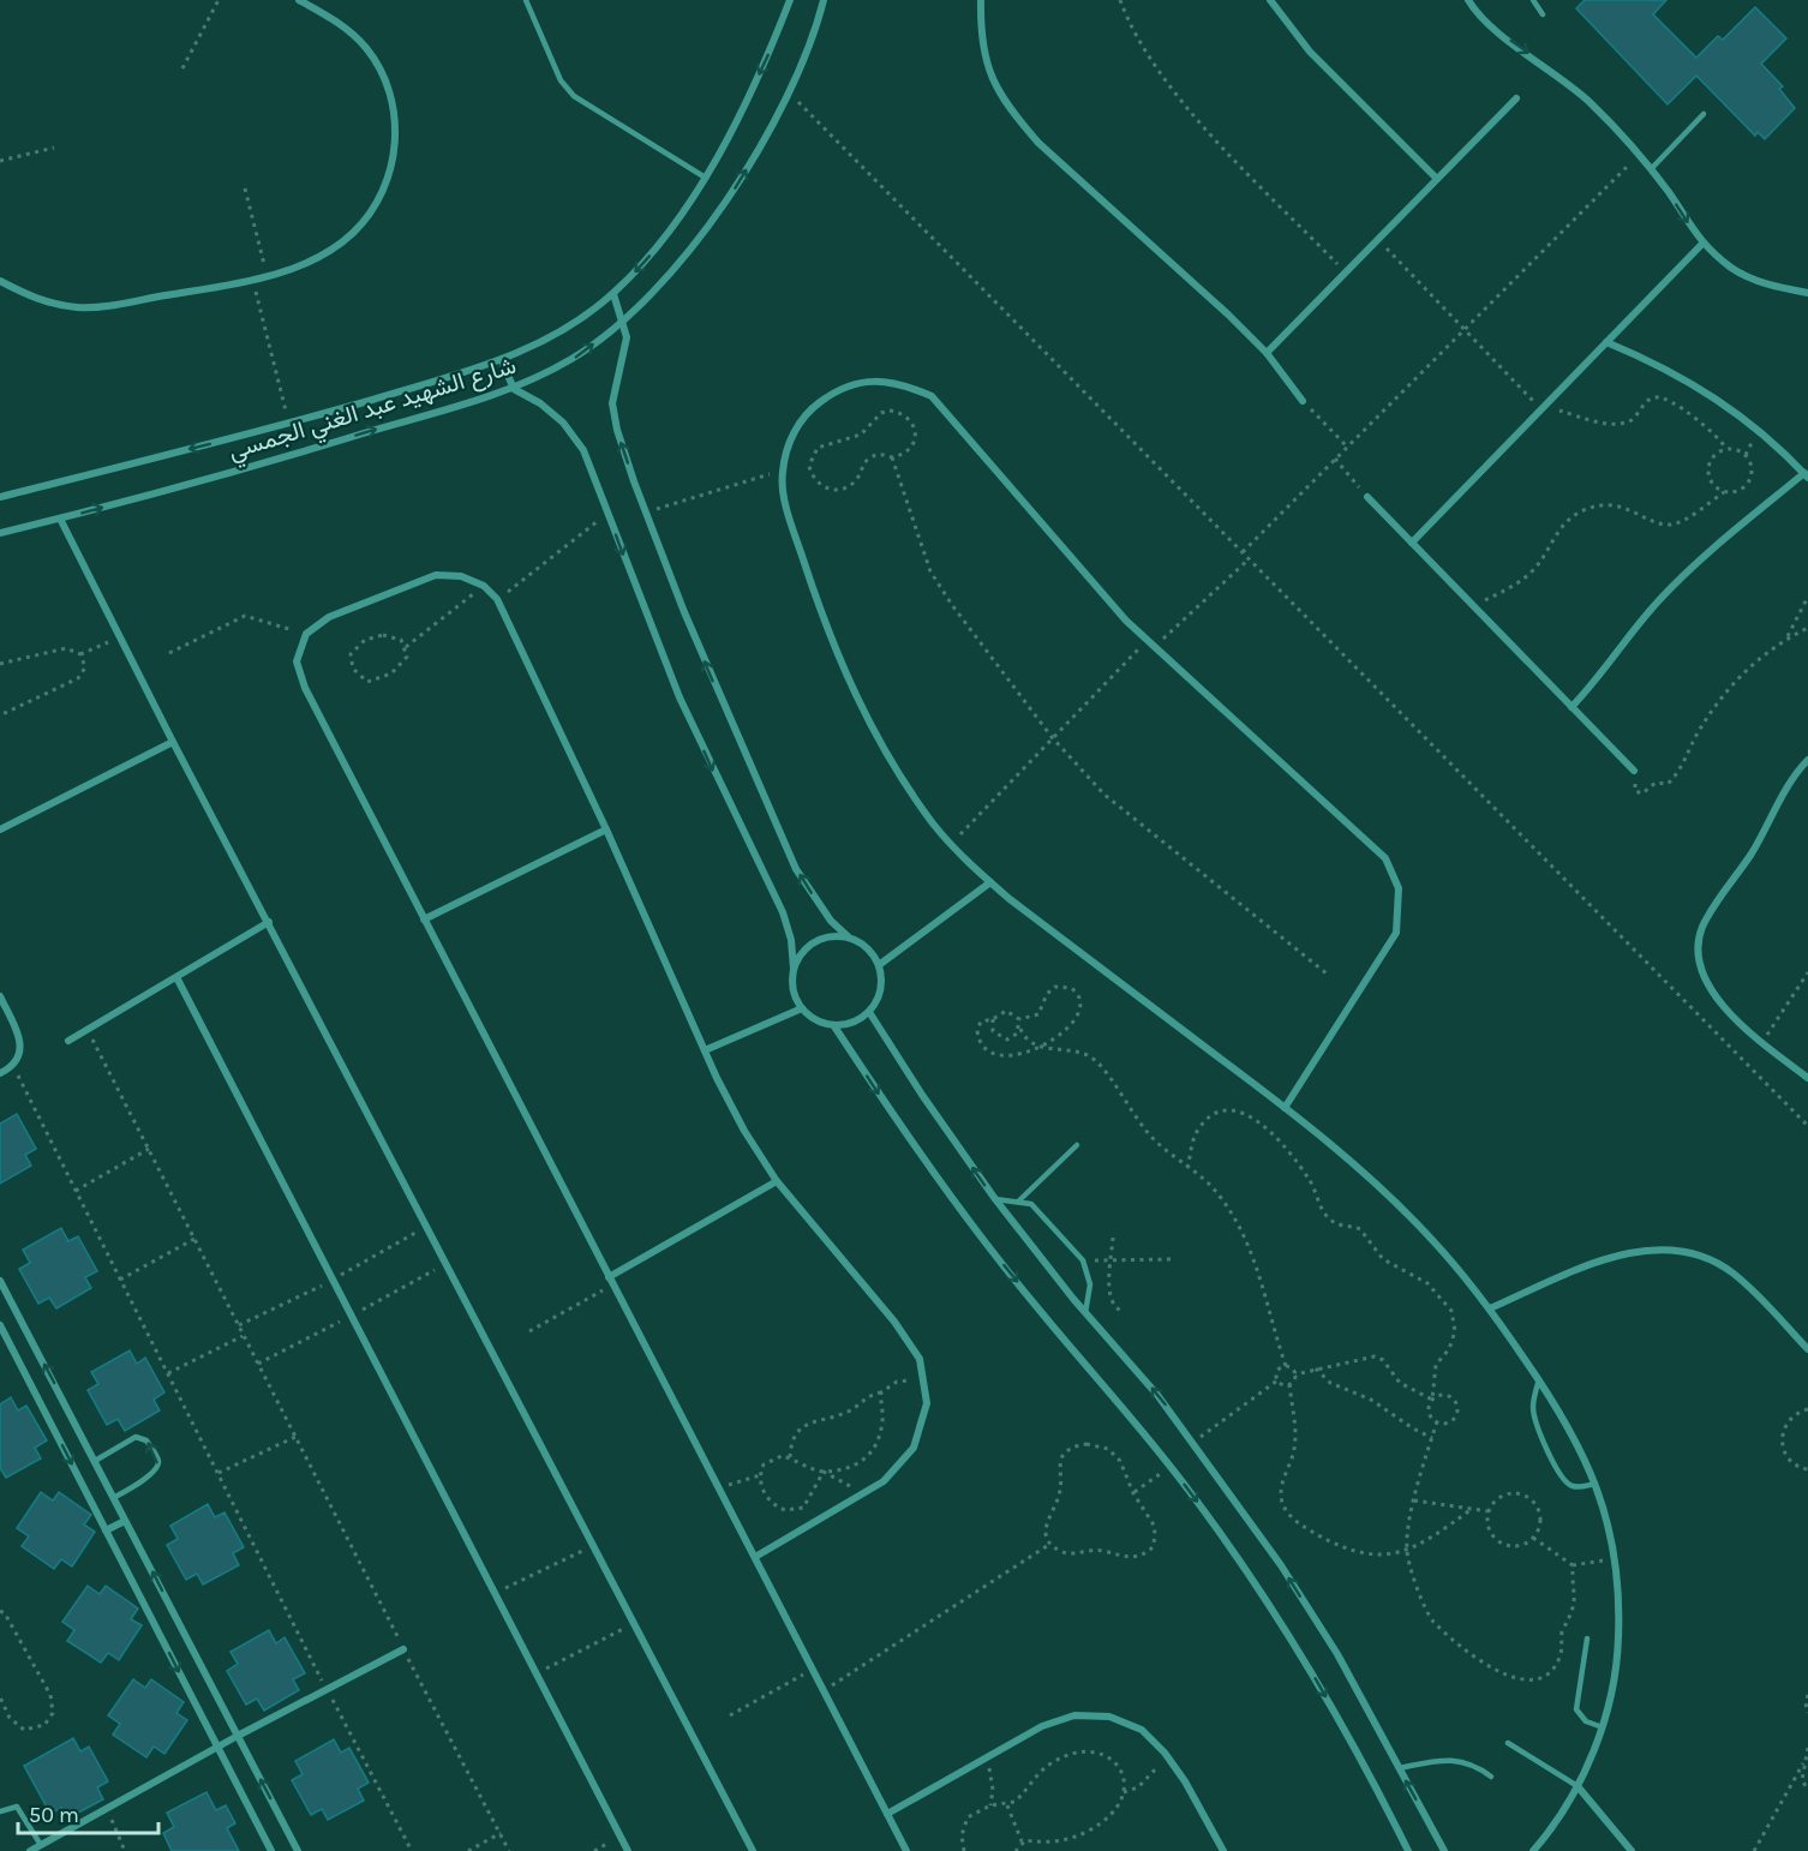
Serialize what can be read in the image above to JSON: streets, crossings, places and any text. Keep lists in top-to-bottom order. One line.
{"streets":{"street":["شارع الشهيد عبد الغني الجمسي"]},"scale_bar":"50 m"}
